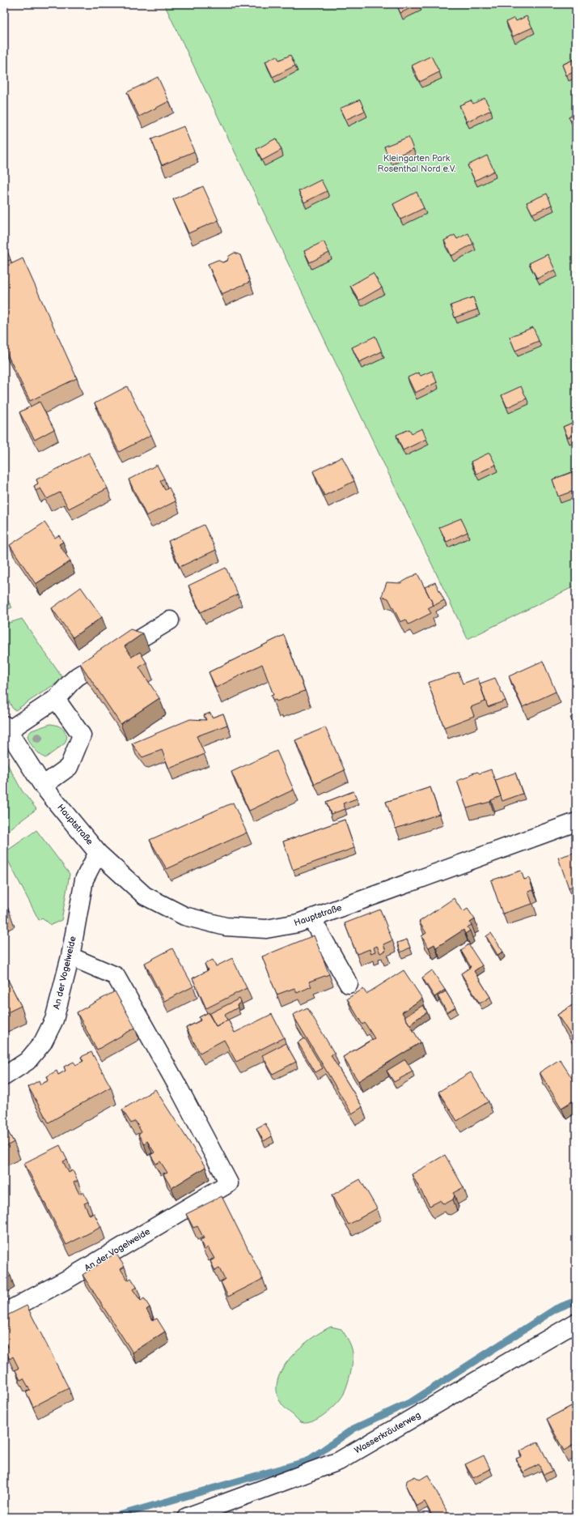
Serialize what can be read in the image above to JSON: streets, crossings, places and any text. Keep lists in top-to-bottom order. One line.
{"streets":{"street":["Hauptstraße","An der Vogelweide","Wasserkräuterweg"]},"crossings":[["Hauptstraße","An der Vogelweide"]],"parks":["Kleingarten Park Rosenthal Nord e.V."]}
